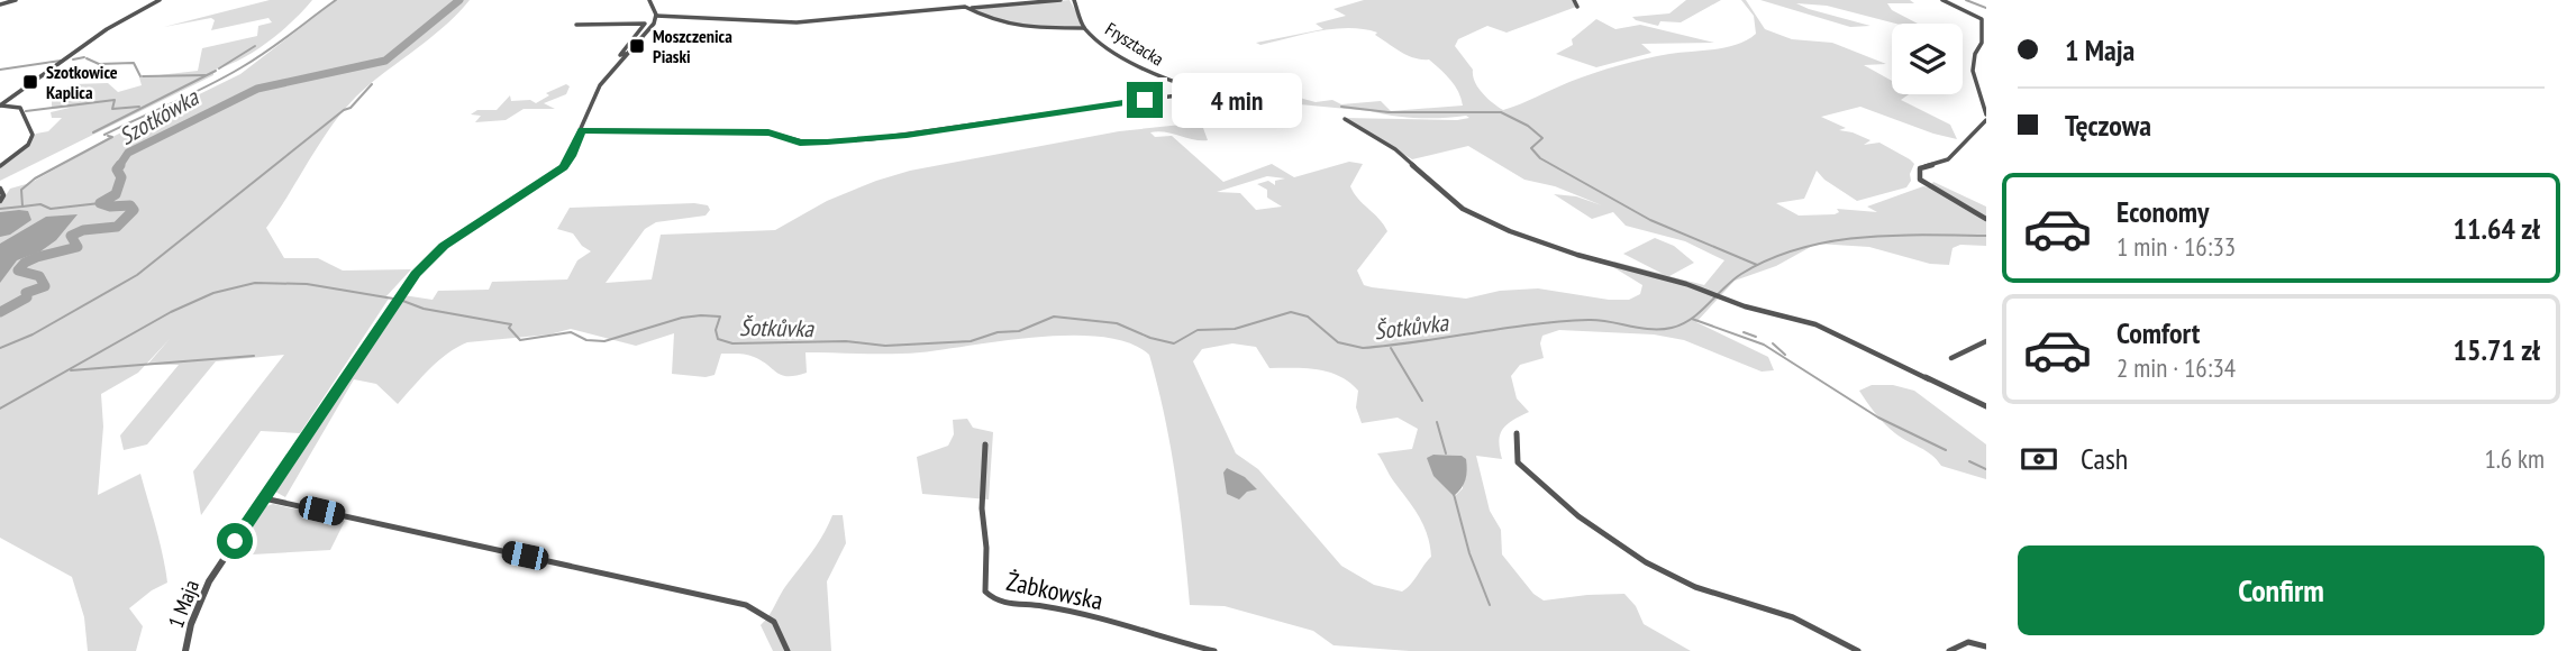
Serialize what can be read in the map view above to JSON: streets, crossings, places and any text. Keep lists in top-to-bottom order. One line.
{"streets":{"street":["Frysztacka","Żabkowska","1 Maja"]},"crossings":[["Frysztacka","1 Maja"]],"water":["Szotkówka","Šotkůvka"],"places":{"transit":["Moszczenica Piaski","Szotkowice Kaplica"]},"page":{"banner":["1 Maja","Tęczowa"],"bubble":"4 min","list":[{"name":"Economy","note":"1 min · 16:33","value":"11.64 zł"},{"name":"Comfort","note":"2 min · 16:34","value":"15.71 zł"}],"pay":["Cash","1.6 km"],"buttons":"Confirm"}}
